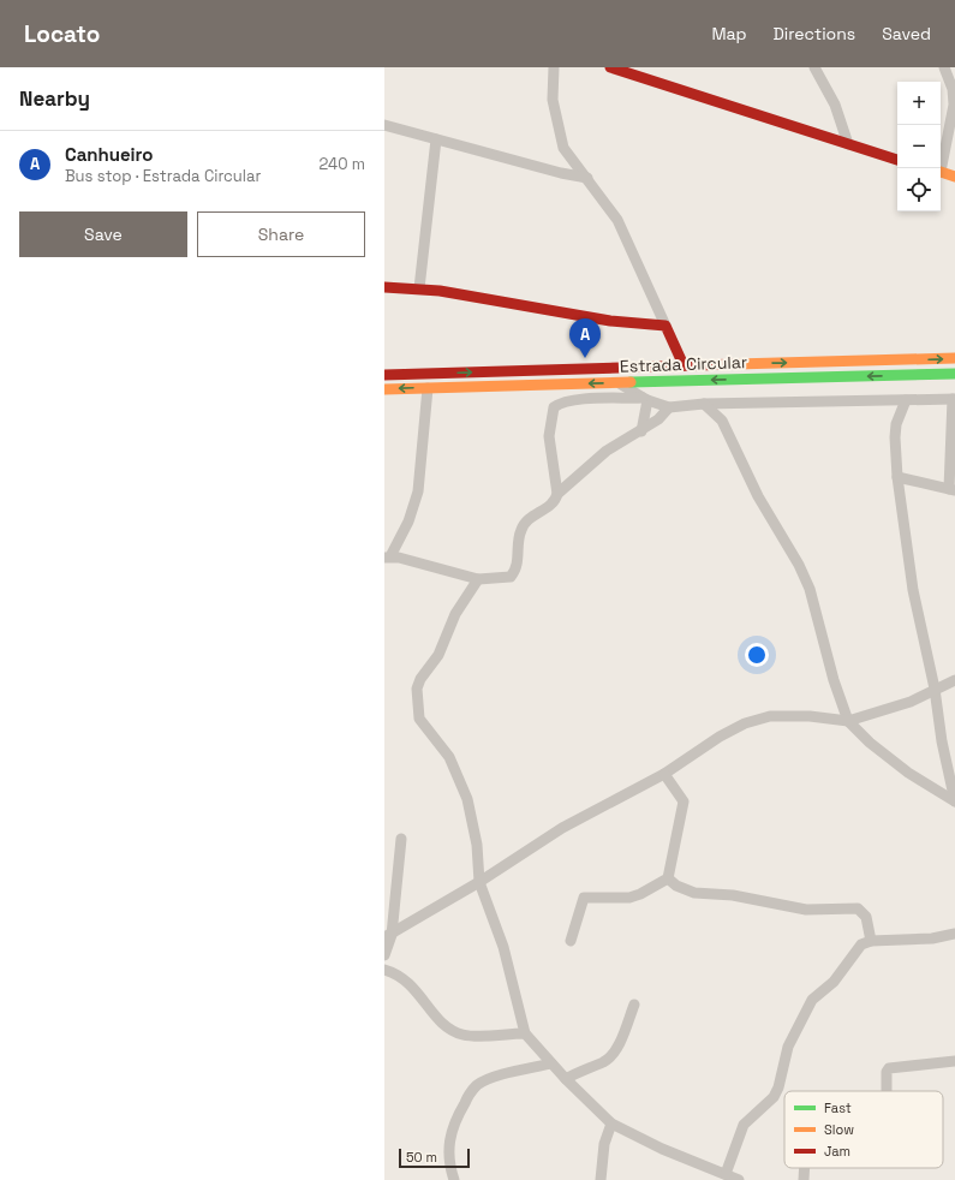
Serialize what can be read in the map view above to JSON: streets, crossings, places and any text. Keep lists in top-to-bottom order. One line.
{"streets":{"main road":["Estrada Circular"]},"legend":["Fast","Slow","Jam"],"scale_bar":"50 m","page":{"header":"Locato","nav":["Map","Directions","Saved"],"heading":"Nearby","map_buttons":["+","−"],"list":[{"mark":"A","name":"Canhueiro","note":"Bus stop · Estrada Circular","value":"240 m"}],"buttons":["Save","Share"],"pins":"A","scale":"50 m"}}
